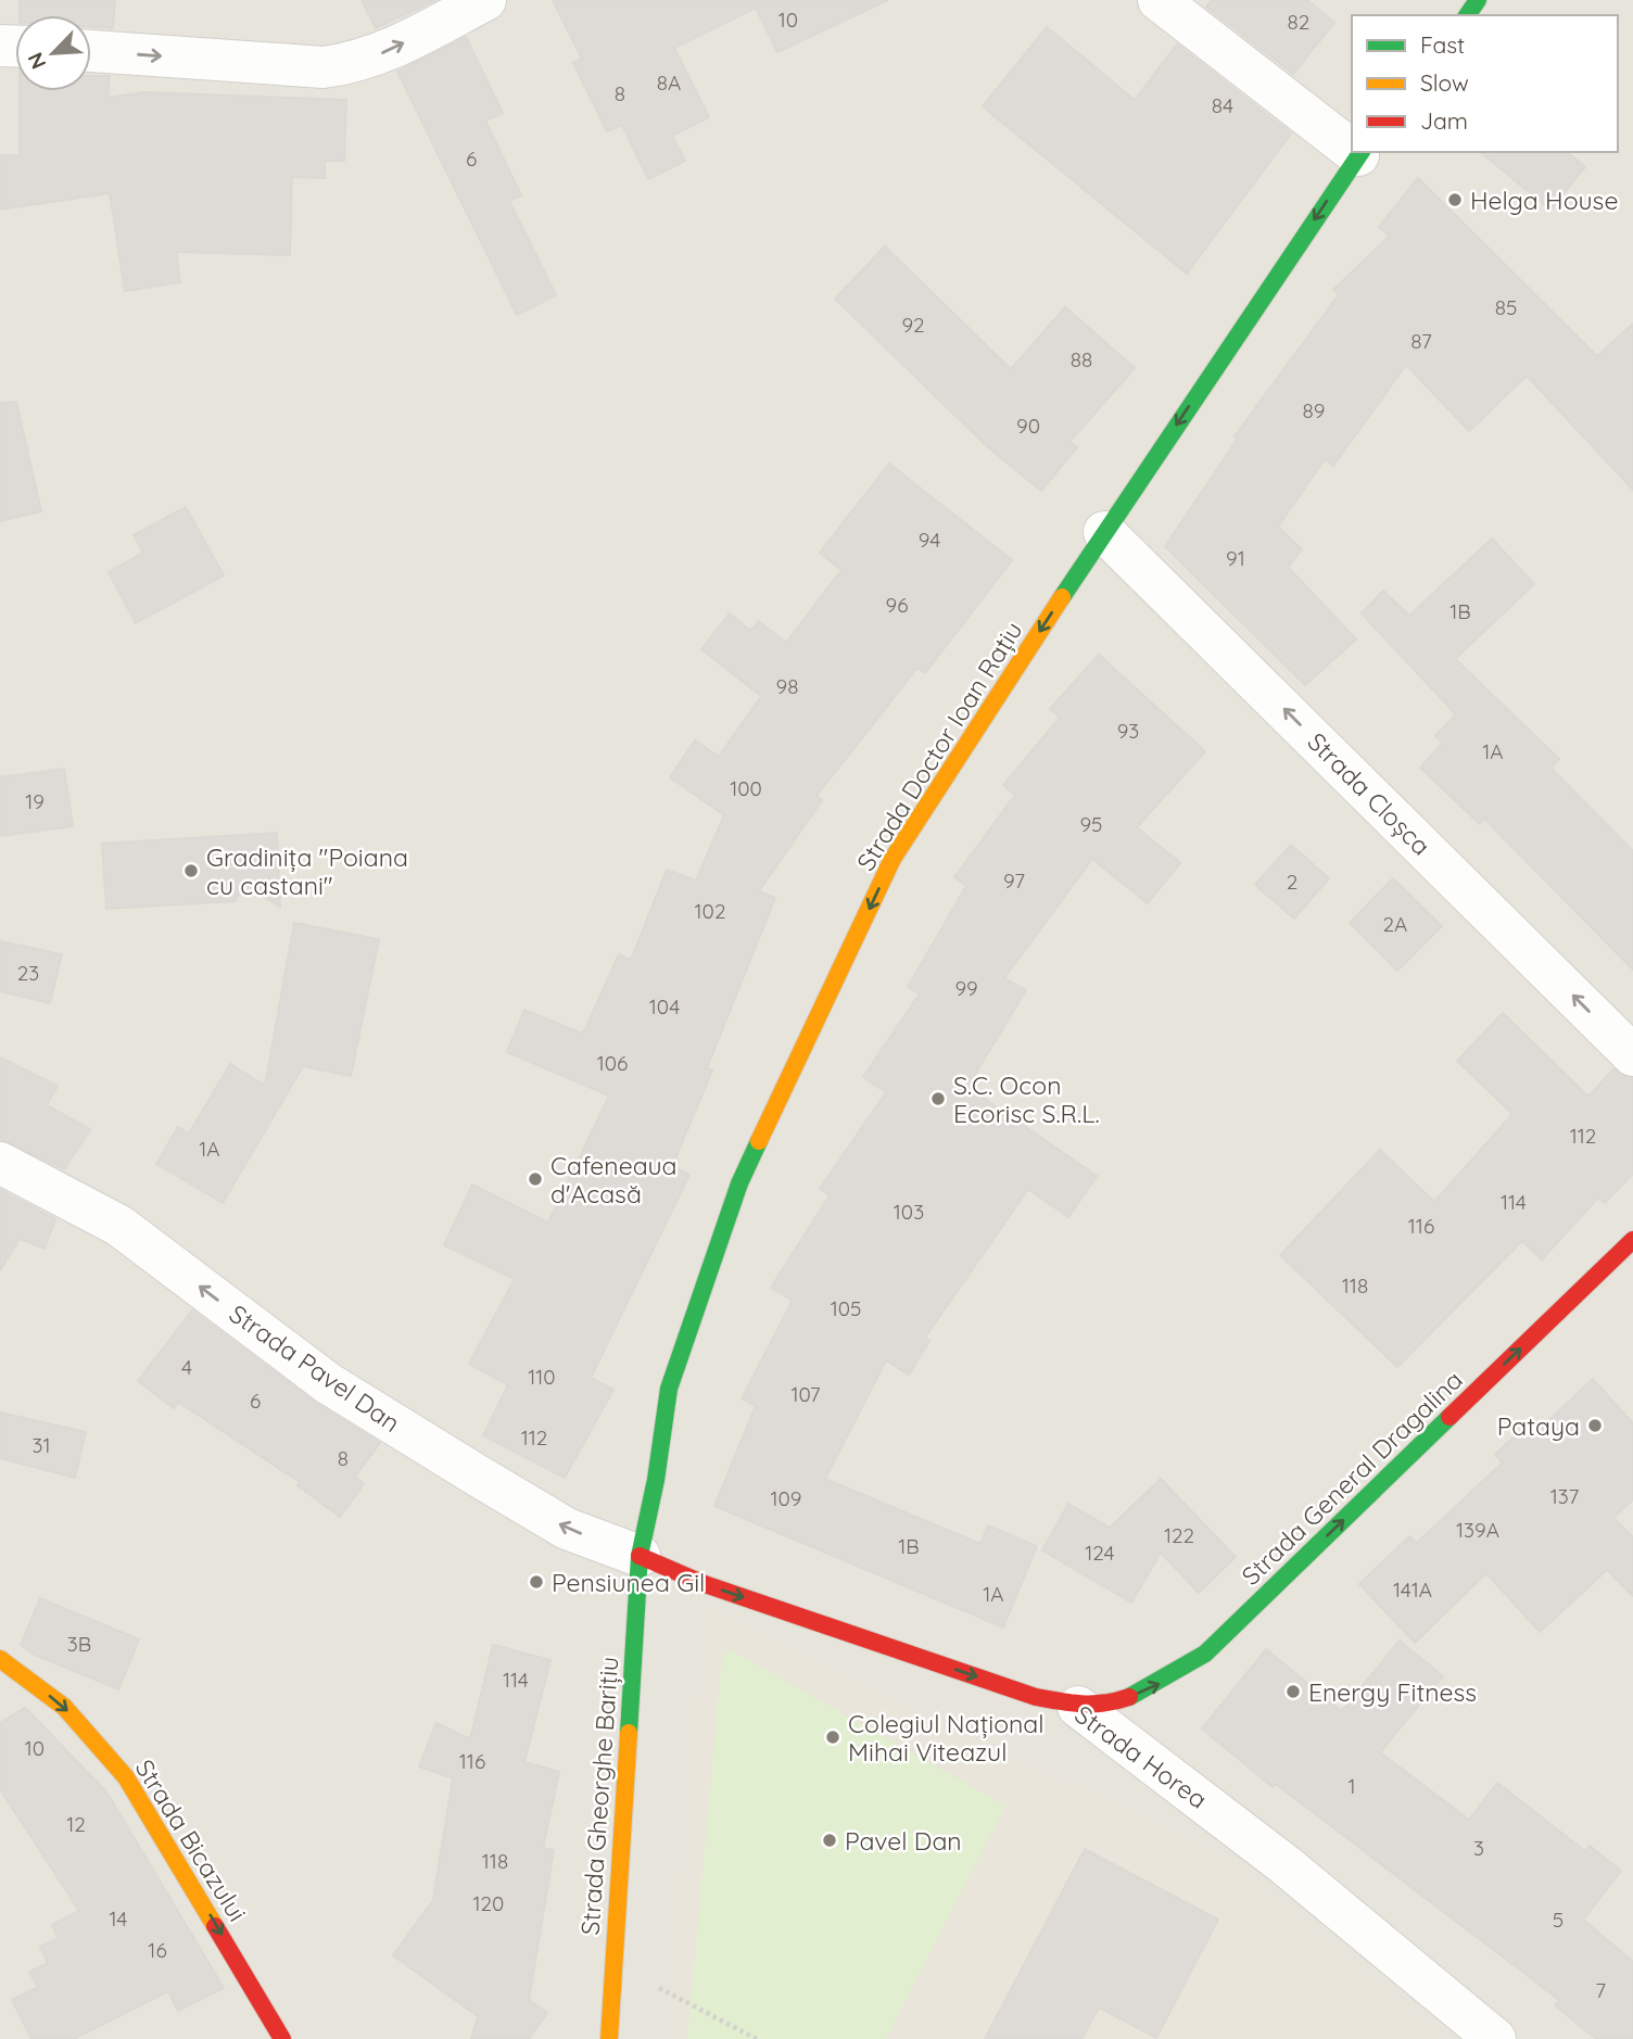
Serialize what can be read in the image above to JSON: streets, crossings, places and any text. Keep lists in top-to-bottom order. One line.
{"streets":{"main road":["Strada Doctor Ioan Rațiu","Strada General Dragalina","Strada Horea","Strada Gheorghe Barițiu","Strada Bicazului"],"street":["Strada Cloșca","Strada Pavel Dan"]},"crossings":[["Strada Doctor Ioan Rațiu","Strada Cloșca"],["Strada Doctor Ioan Rațiu","Strada Pavel Dan"],["Strada Doctor Ioan Rațiu","Strada Horea"],["Strada Doctor Ioan Rațiu","Strada Gheorghe Barițiu"],["Strada Pavel Dan","Strada Horea"],["Strada Pavel Dan","Strada Gheorghe Barițiu"],["Strada General Dragalina","Strada Horea"],["Strada Horea","Strada Gheorghe Barițiu"]],"one_way":["Strada Doctor Ioan Rațiu","Strada Cloșca","Strada Pavel Dan","Strada General Dragalina","Strada Horea","Strada Bicazului"],"places":["Helga House","Gradinița \"Poiana cu castani\"","S.C. Ocon Ecorisc S.R.L.","Cafeneaua d'Acasă","Pataya","Pensiunea Gil","Energy Fitness","Colegiul Național Mihai Viteazul","Pavel Dan"],"house_numbers":["10","82","8A","8","84","6","85","92","87","88","89","90","94","91","96","1B","98","93","1A","100","19","95","97","2","102","2A","23","99","104","106","112","1A","114","103","116","118","105","4","110","107","6","112","31","8","137","109","139A","122","1B","124","141A","1A","3B","114","10","116","1","12","3","118","120","14","5","16","7"],"legend":["Fast","Slow","Jam"],"north":"bottom left"}
